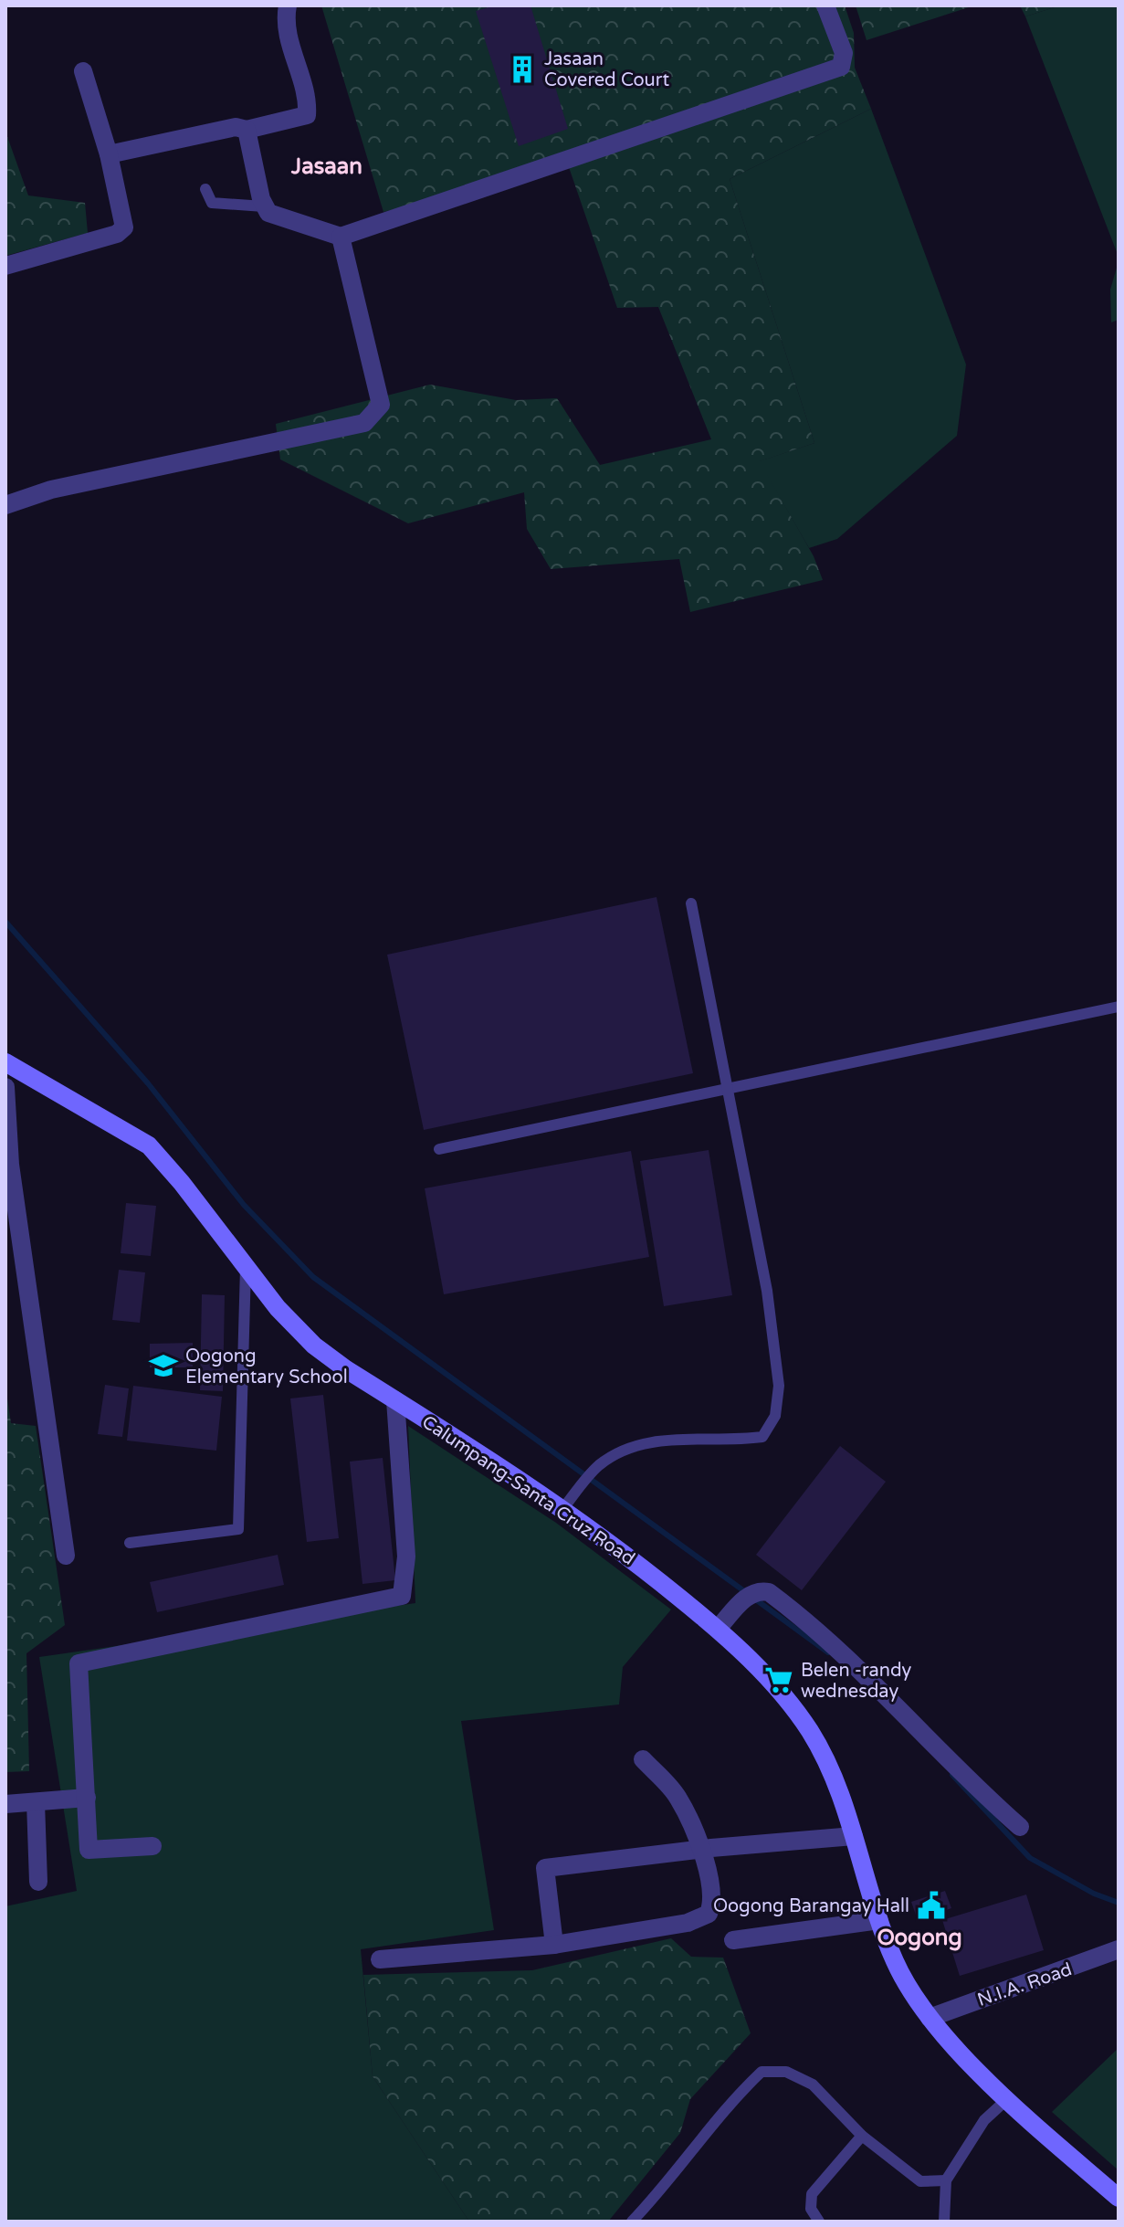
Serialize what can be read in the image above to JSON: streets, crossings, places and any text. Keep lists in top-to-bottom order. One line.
{"streets":{"main road":["Calumpang-Santa Cruz Road"],"street":["N.I.A. Road"]},"crossings":[["Calumpang-Santa Cruz Road","N.I.A. Road"]],"districts":["Jasaan","Oogong"],"places":{"building":["Jasaan Covered Court"],"school or university":["Oogong Elementary School"],"supermarket":["Belen -randy wednesday"],"public building":["Oogong Barangay Hall"]}}
